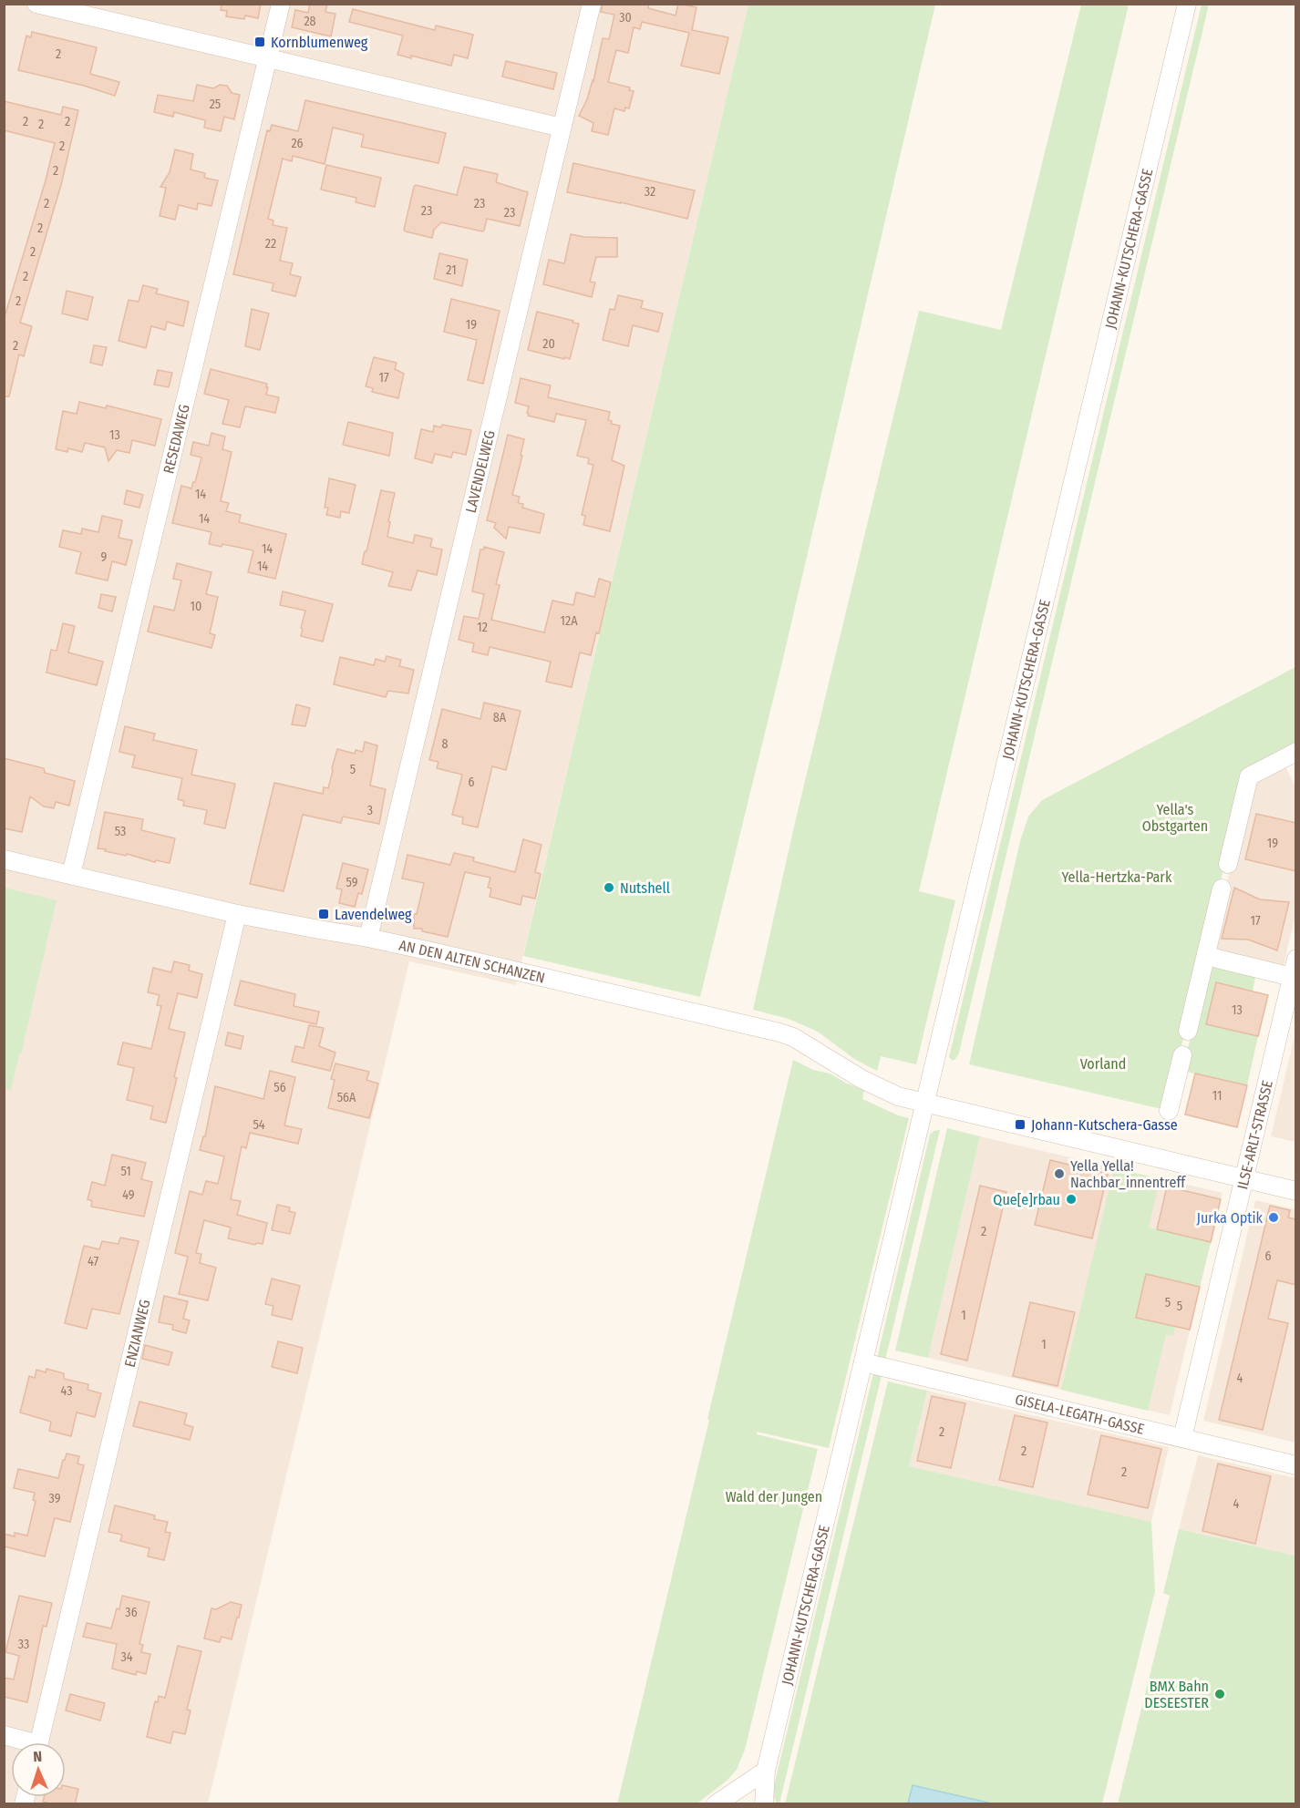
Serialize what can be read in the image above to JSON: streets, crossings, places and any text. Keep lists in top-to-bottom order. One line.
{"streets":{"street":["JOHANN-KUTSCHERA-GASSE","RESEDAWEG","LAVENDELWEG","AN DEN ALTEN SCHANZEN","ILSE-ARLT-STRASSE","ENZIANWEG","GISELA-LEGATH-GASSE"]},"crossings":[["JOHANN-KUTSCHERA-GASSE","AN DEN ALTEN SCHANZEN"],["JOHANN-KUTSCHERA-GASSE","GISELA-LEGATH-GASSE"],["RESEDAWEG","AN DEN ALTEN SCHANZEN"],["LAVENDELWEG","AN DEN ALTEN SCHANZEN"],["AN DEN ALTEN SCHANZEN","ILSE-ARLT-STRASSE"],["AN DEN ALTEN SCHANZEN","ENZIANWEG"],["ILSE-ARLT-STRASSE","GISELA-LEGATH-GASSE"]],"parks":["Yella's Obstgarten","Yella-Hertzka-Park","Vorland","Wald der Jungen"],"places":{"transit":["Kornblumenweg","Lavendelweg","Johann-Kutschera-Gasse"],"other":["Nutshell","Yella Yella! Nachbar_innentreff","Que[e]rbau","Jurka Optik","BMX Bahn DESEESTER"]},"house_numbers":["30","28","2","25","2","2","2","26","2","2","32","2","23","23","23","2","22","2","21","2","2","19","20","2","17","13","14","14","14","9","14","10","12A","12","8A","8","5","6","3","53","19","59","17","13","56","11","56A","54","51","49","2","6","47","5","5","1","1","4","43","2","2","2","39","4","36","33","34"],"north":"top"}
